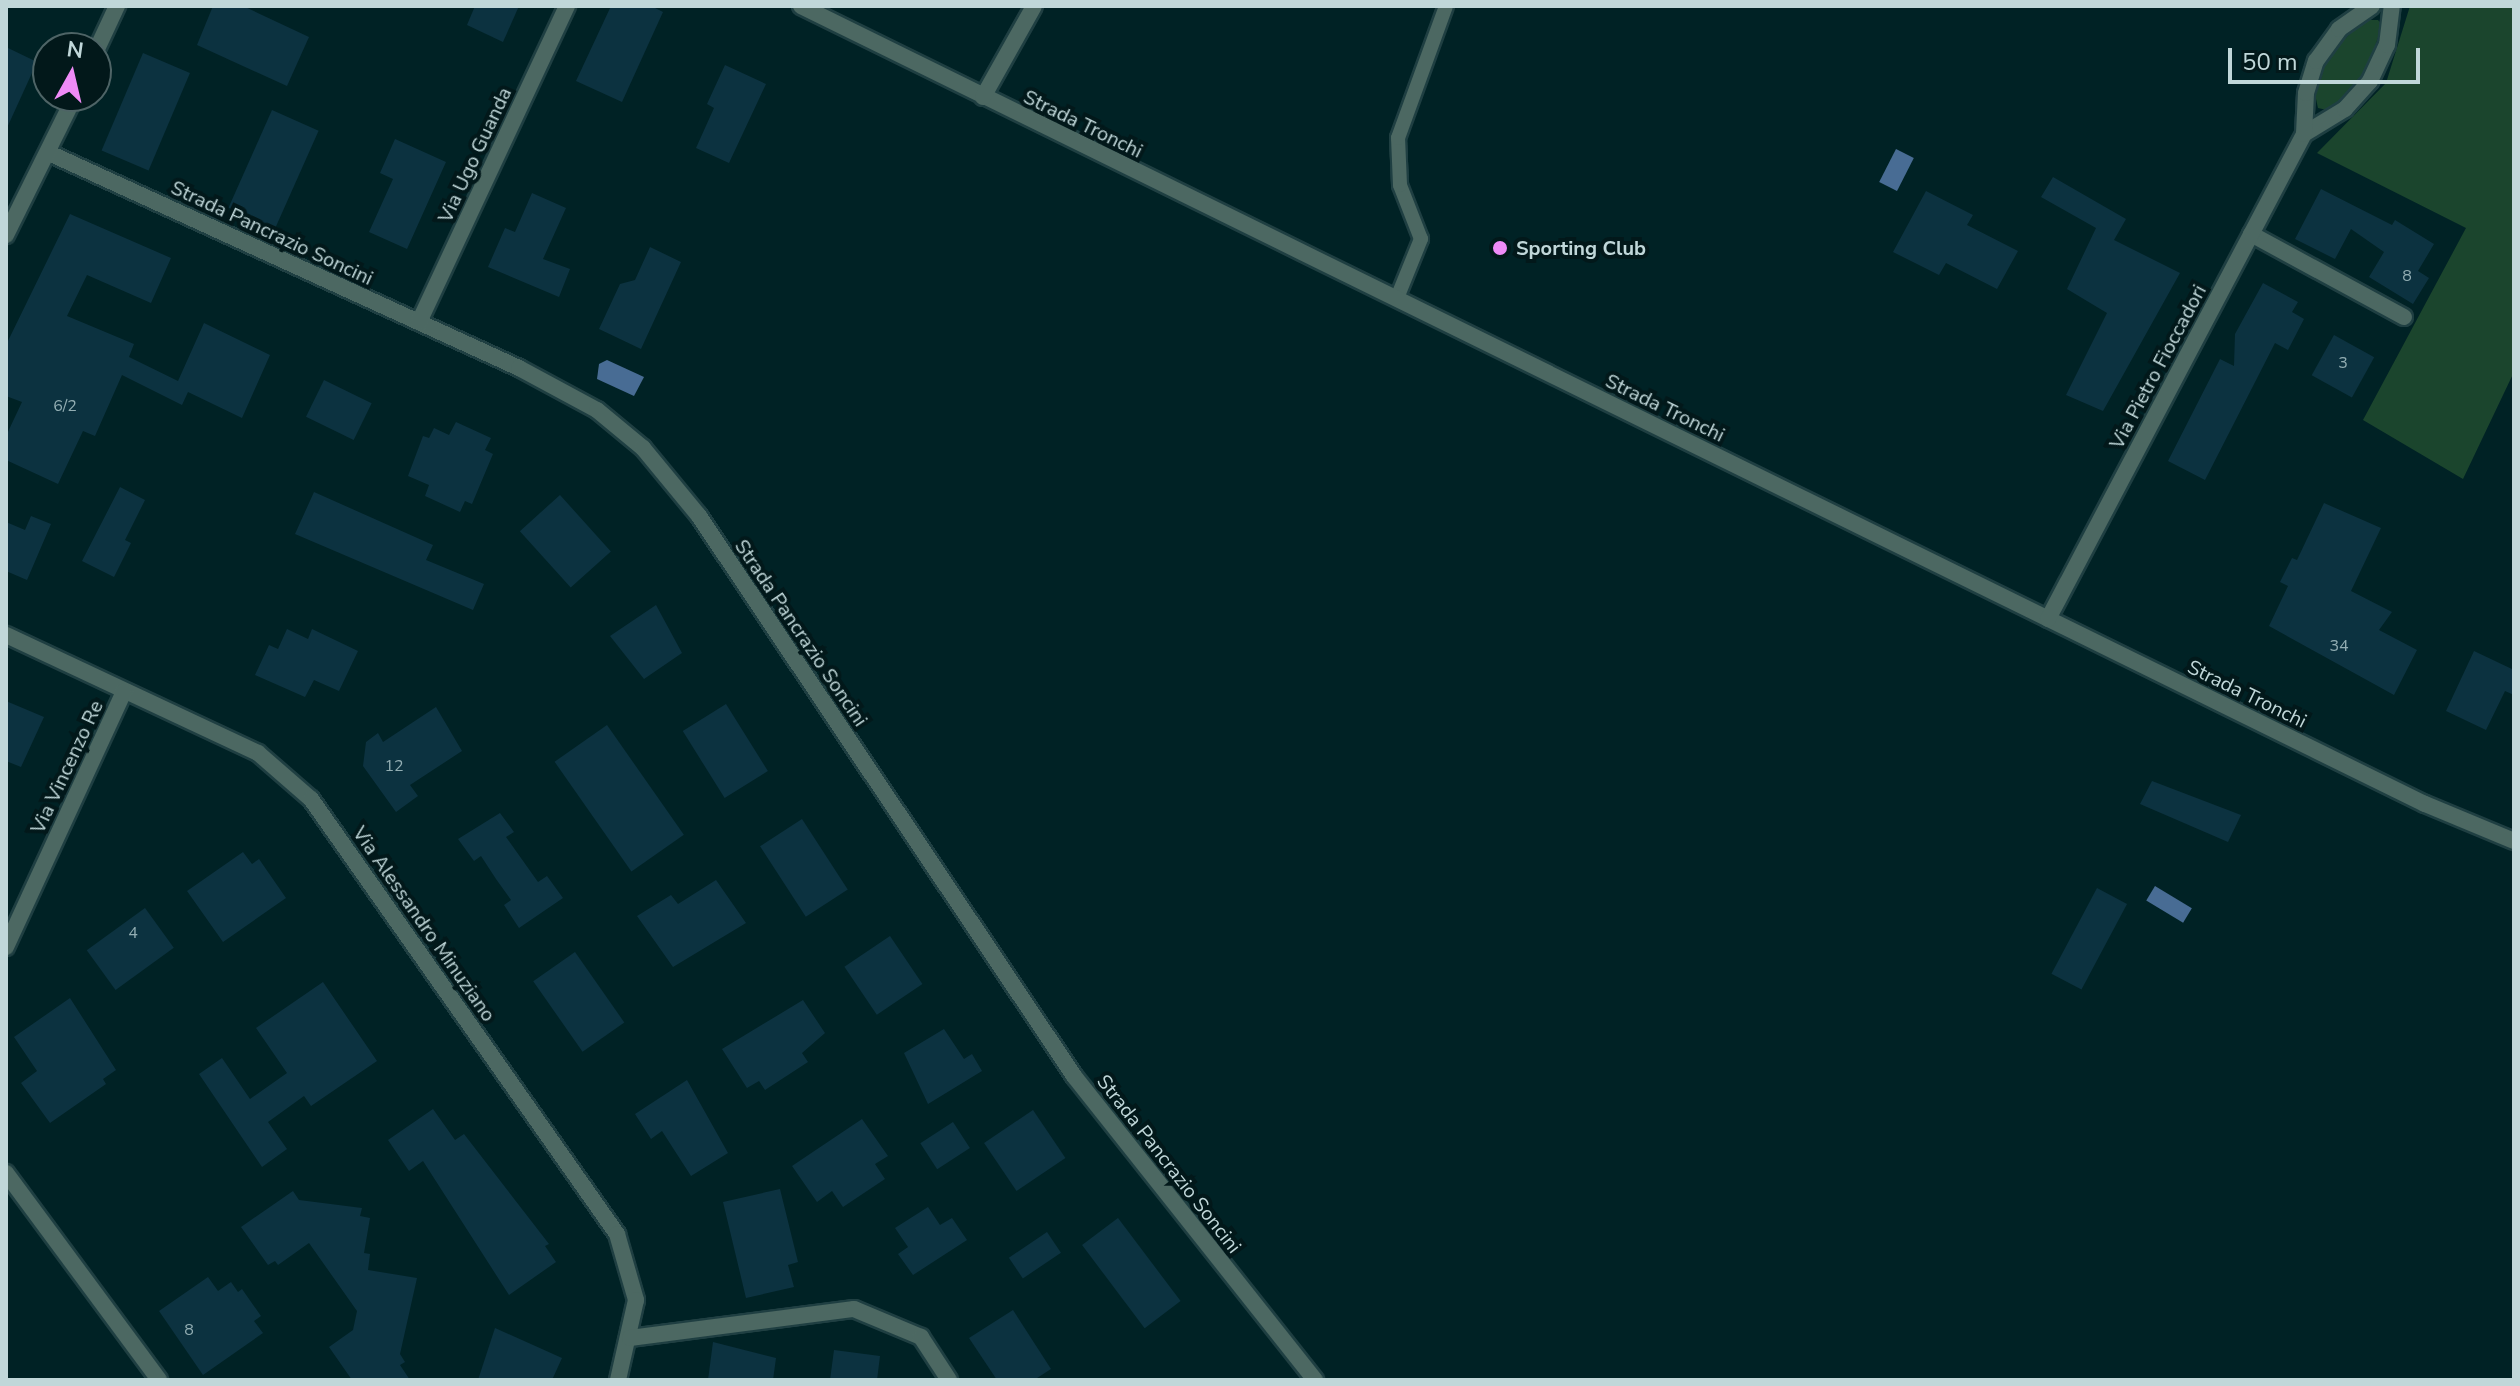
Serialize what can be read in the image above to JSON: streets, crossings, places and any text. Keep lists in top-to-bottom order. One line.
{"streets":{"street":["Strada Tronchi","Via Ugo Guanda","Strada Pancrazio Soncini","Via Pietro Fioccadori","Via Vincenzo Re","Via Alessandro Minuziano"]},"crossings":[["Strada Tronchi","Via Pietro Fioccadori"],["Via Ugo Guanda","Strada Pancrazio Soncini"],["Via Vincenzo Re","Via Alessandro Minuziano"]],"places":["Sporting Club"],"house_numbers":["8","3","6/2","34","12","4","8"],"scale_bar":"50 m","north":"top"}
